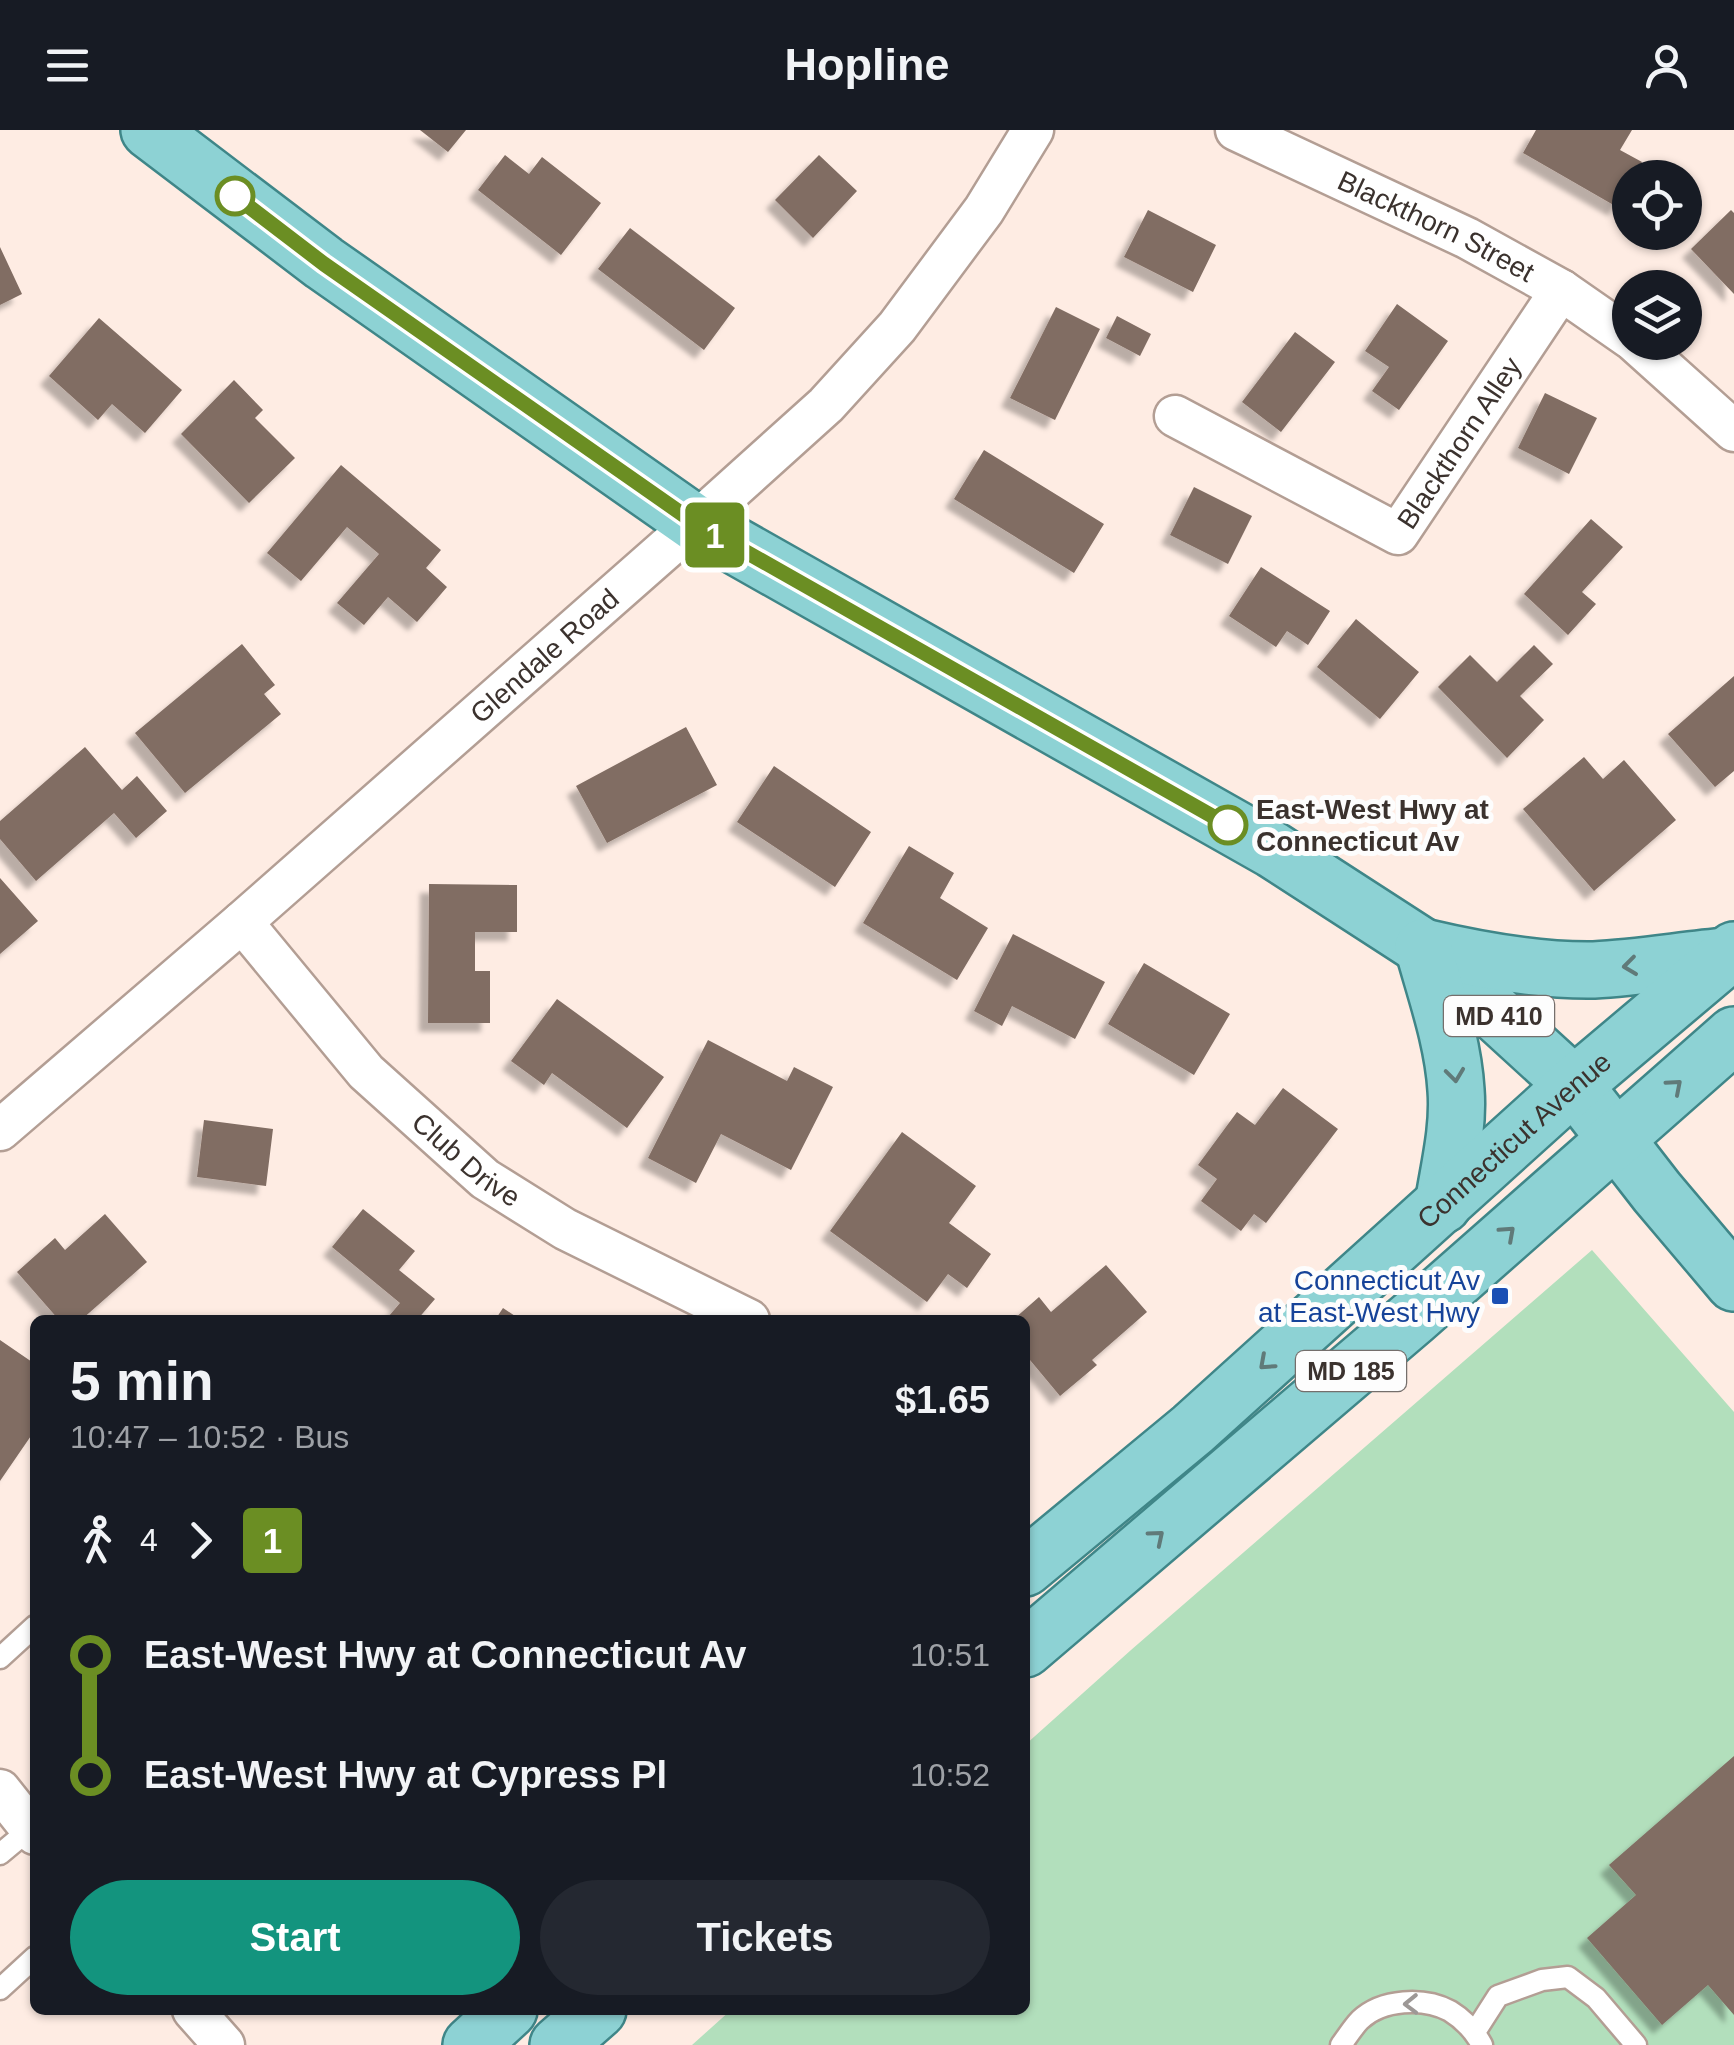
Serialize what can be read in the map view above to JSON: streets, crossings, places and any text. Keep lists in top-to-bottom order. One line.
{"streets":{"main road":["MD 410","Connecticut Avenue","MD 185"],"street":["Blackthorn Street","Blackthorn Alley","Glendale Road","Club Drive"]},"crossings":[["Blackthorn Street","Blackthorn Alley"],["Glendale Road","MD 410"],["Glendale Road","Club Drive"],["MD 410","Connecticut Avenue"],["MD 410","MD 185"]],"places":{"other":["East-West Hwy at Connecticut Av"],"transit":["Connecticut Av at East-West Hwy"]},"lines":["bus line 1"],"page":{"header":"Hopline","on_map":"1","heading":["5 min","10:47 – 10:52 · Bus","$1.65"],"legs":["4","1"],"list":[{"name":"East-West Hwy at Connecticut Av","value":"10:51"},{"name":"East-West Hwy at Cypress Pl","value":"10:52"}],"buttons":["Start","Tickets"]}}
